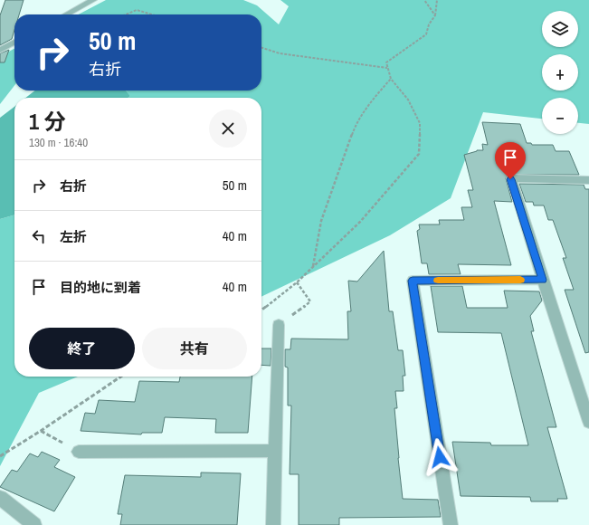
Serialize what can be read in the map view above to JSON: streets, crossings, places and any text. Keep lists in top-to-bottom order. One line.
{"page":{"map_buttons":["+","−"],"turn":["50 m","右折"],"heading":["1 分","130 m · 16:40"],"list":[{"name":"右折","value":"50 m"},{"name":"左折","value":"40 m"},{"name":"目的地に到着","value":"40 m"}],"buttons":["終了","共有"]}}
